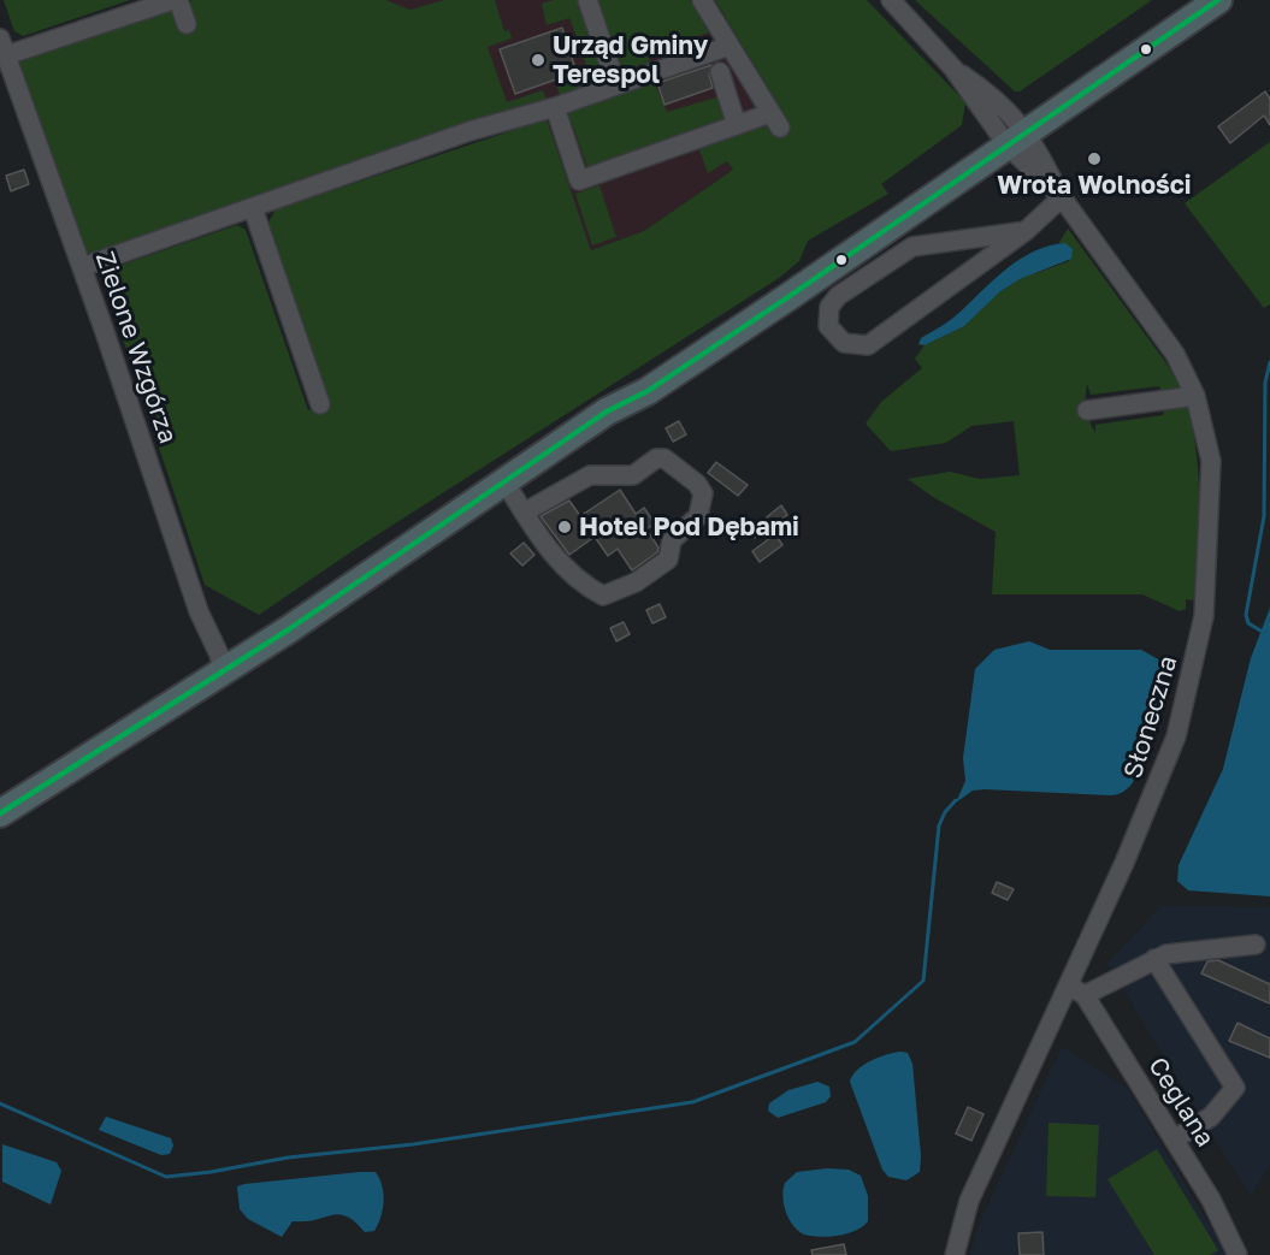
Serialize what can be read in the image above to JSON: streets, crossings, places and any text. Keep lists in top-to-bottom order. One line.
{"streets":{"street":["Zielone Wzgórza","Słoneczna","Ceglana"]},"crossings":[["Słoneczna","Ceglana"]],"places":["Urząd Gminy Terespol","Wrota Wolności","Hotel Pod Dębami"]}
